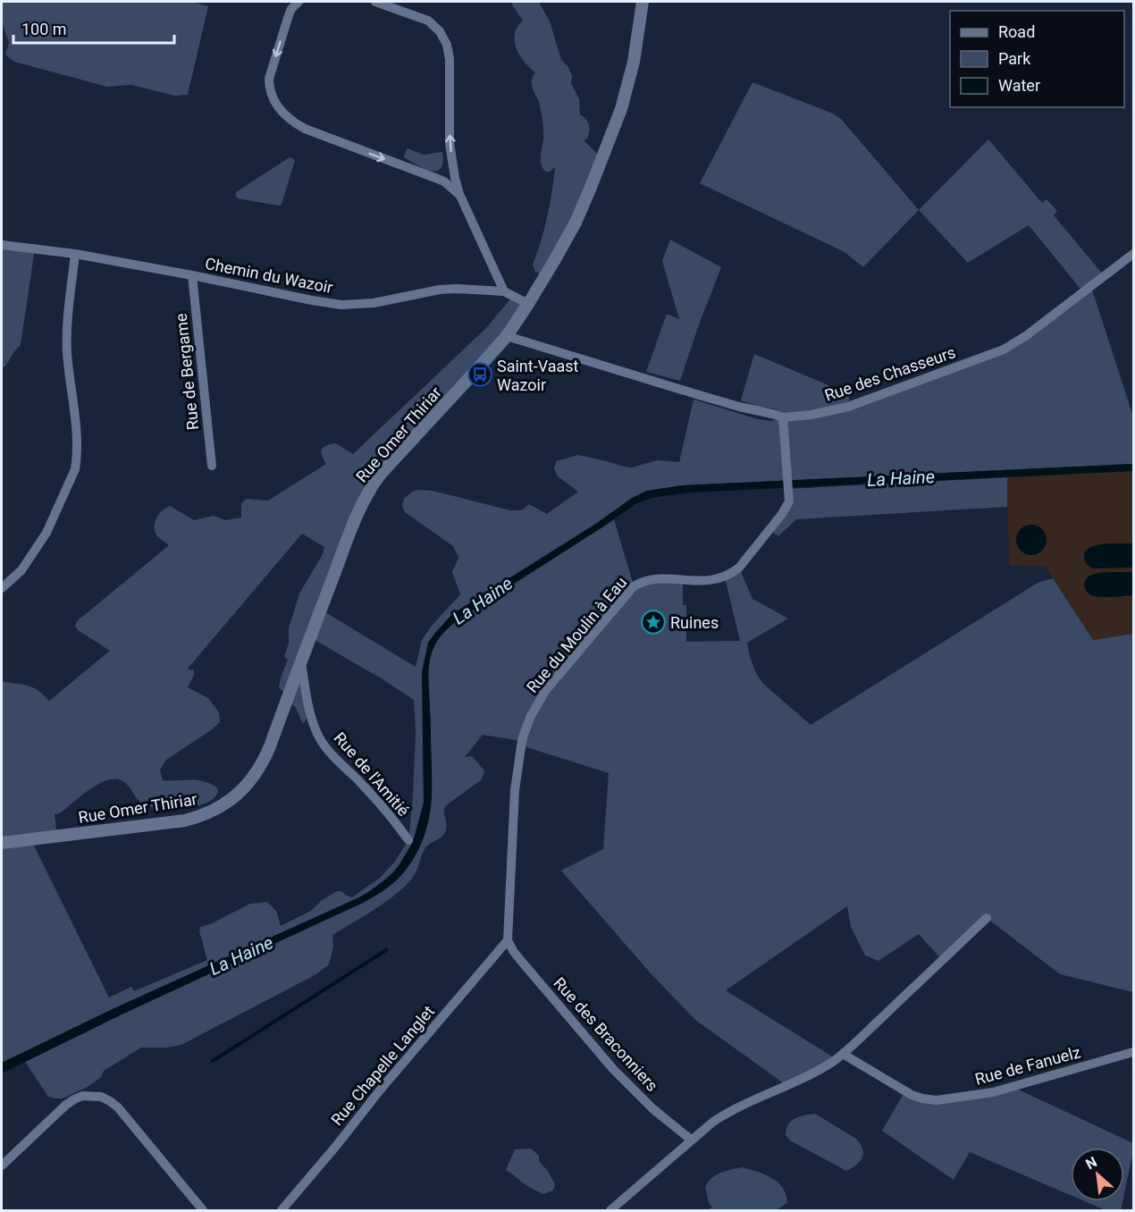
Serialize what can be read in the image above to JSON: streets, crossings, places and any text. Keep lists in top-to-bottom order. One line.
{"streets":{"street":["Chemin du Wazoir","Rue de Bergame","Rue des Chasseurs","Rue Omer Thiriar","Rue du Moulin à Eau","Rue de l'Amitié","Rue des Braconniers","Rue Chapelle Langlet","Rue de Fanuelz"]},"crossings":[["Chemin du Wazoir","Rue de Bergame"],["Chemin du Wazoir","Rue Omer Thiriar"],["Rue des Chasseurs","Rue Omer Thiriar"],["Rue des Chasseurs","Rue du Moulin à Eau"],["Rue Omer Thiriar","Rue de l'Amitié"],["Rue du Moulin à Eau","Rue des Braconniers"],["Rue du Moulin à Eau","Rue Chapelle Langlet"],["Rue des Braconniers","Rue Chapelle Langlet"]],"water":["La Haine"],"places":{"bus stop":["Saint-Vaast Wazoir"],"place":["Ruines"]},"legend":["Road","Park","Water"],"scale_bar":"100 m","north":"top left"}
